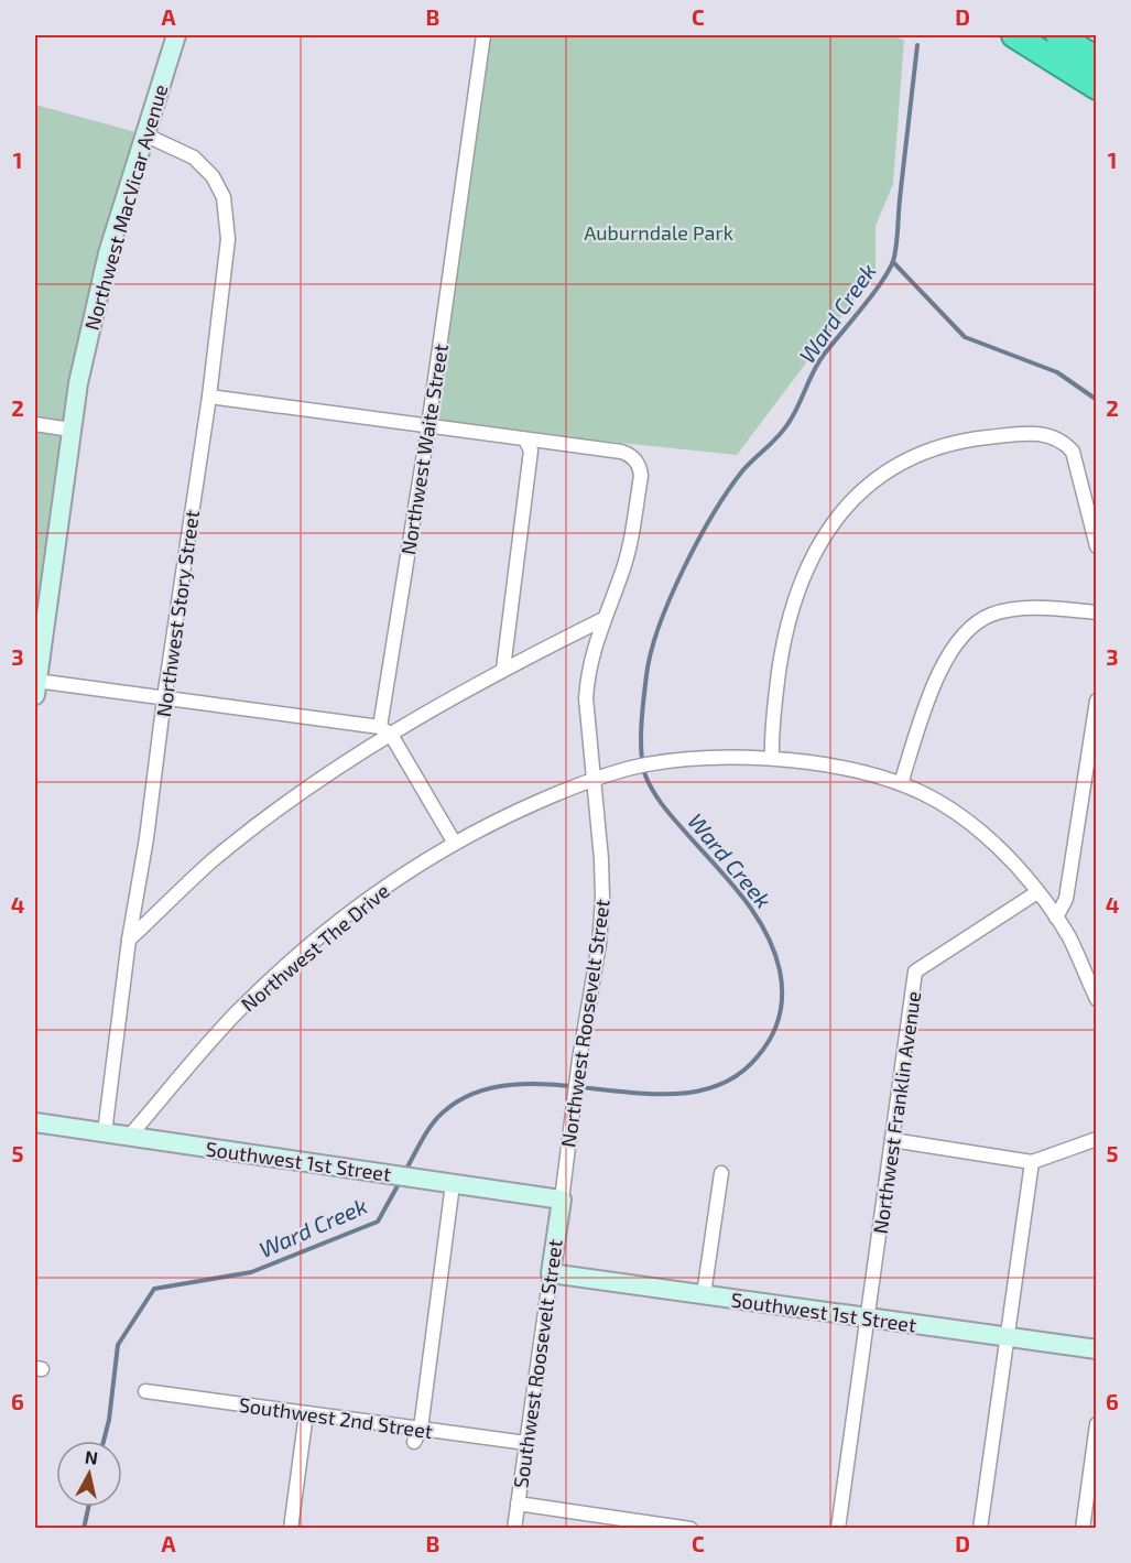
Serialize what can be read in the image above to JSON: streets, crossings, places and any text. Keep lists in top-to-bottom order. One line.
{"streets":{"street":["Northwest MacVicar Avenue","Northwest Waite Street","Northwest Story Street","Northwest The Drive","Northwest Roosevelt Street","Northwest Franklin Avenue","Southwest 1st Street","Southwest Roosevelt Street","Southwest 2nd Street"]},"crossings":[["Northwest MacVicar Avenue","Northwest Story Street"],["Northwest Story Street","Southwest 1st Street"],["Northwest The Drive","Northwest Roosevelt Street"],["Northwest The Drive","Northwest Franklin Avenue"],["Northwest The Drive","Southwest 1st Street"],["Northwest Roosevelt Street","Southwest 1st Street"],["Northwest Roosevelt Street","Southwest Roosevelt Street"],["Northwest Franklin Avenue","Southwest 1st Street"],["Southwest 1st Street","Southwest Roosevelt Street"],["Southwest Roosevelt Street","Southwest 2nd Street"]],"water":["Ward Creek"],"parks":["Auburndale Park"],"north":"top","grid":{"columns":["A","B","C","D"],"rows":["1","2","3","4","5","6"]}}
